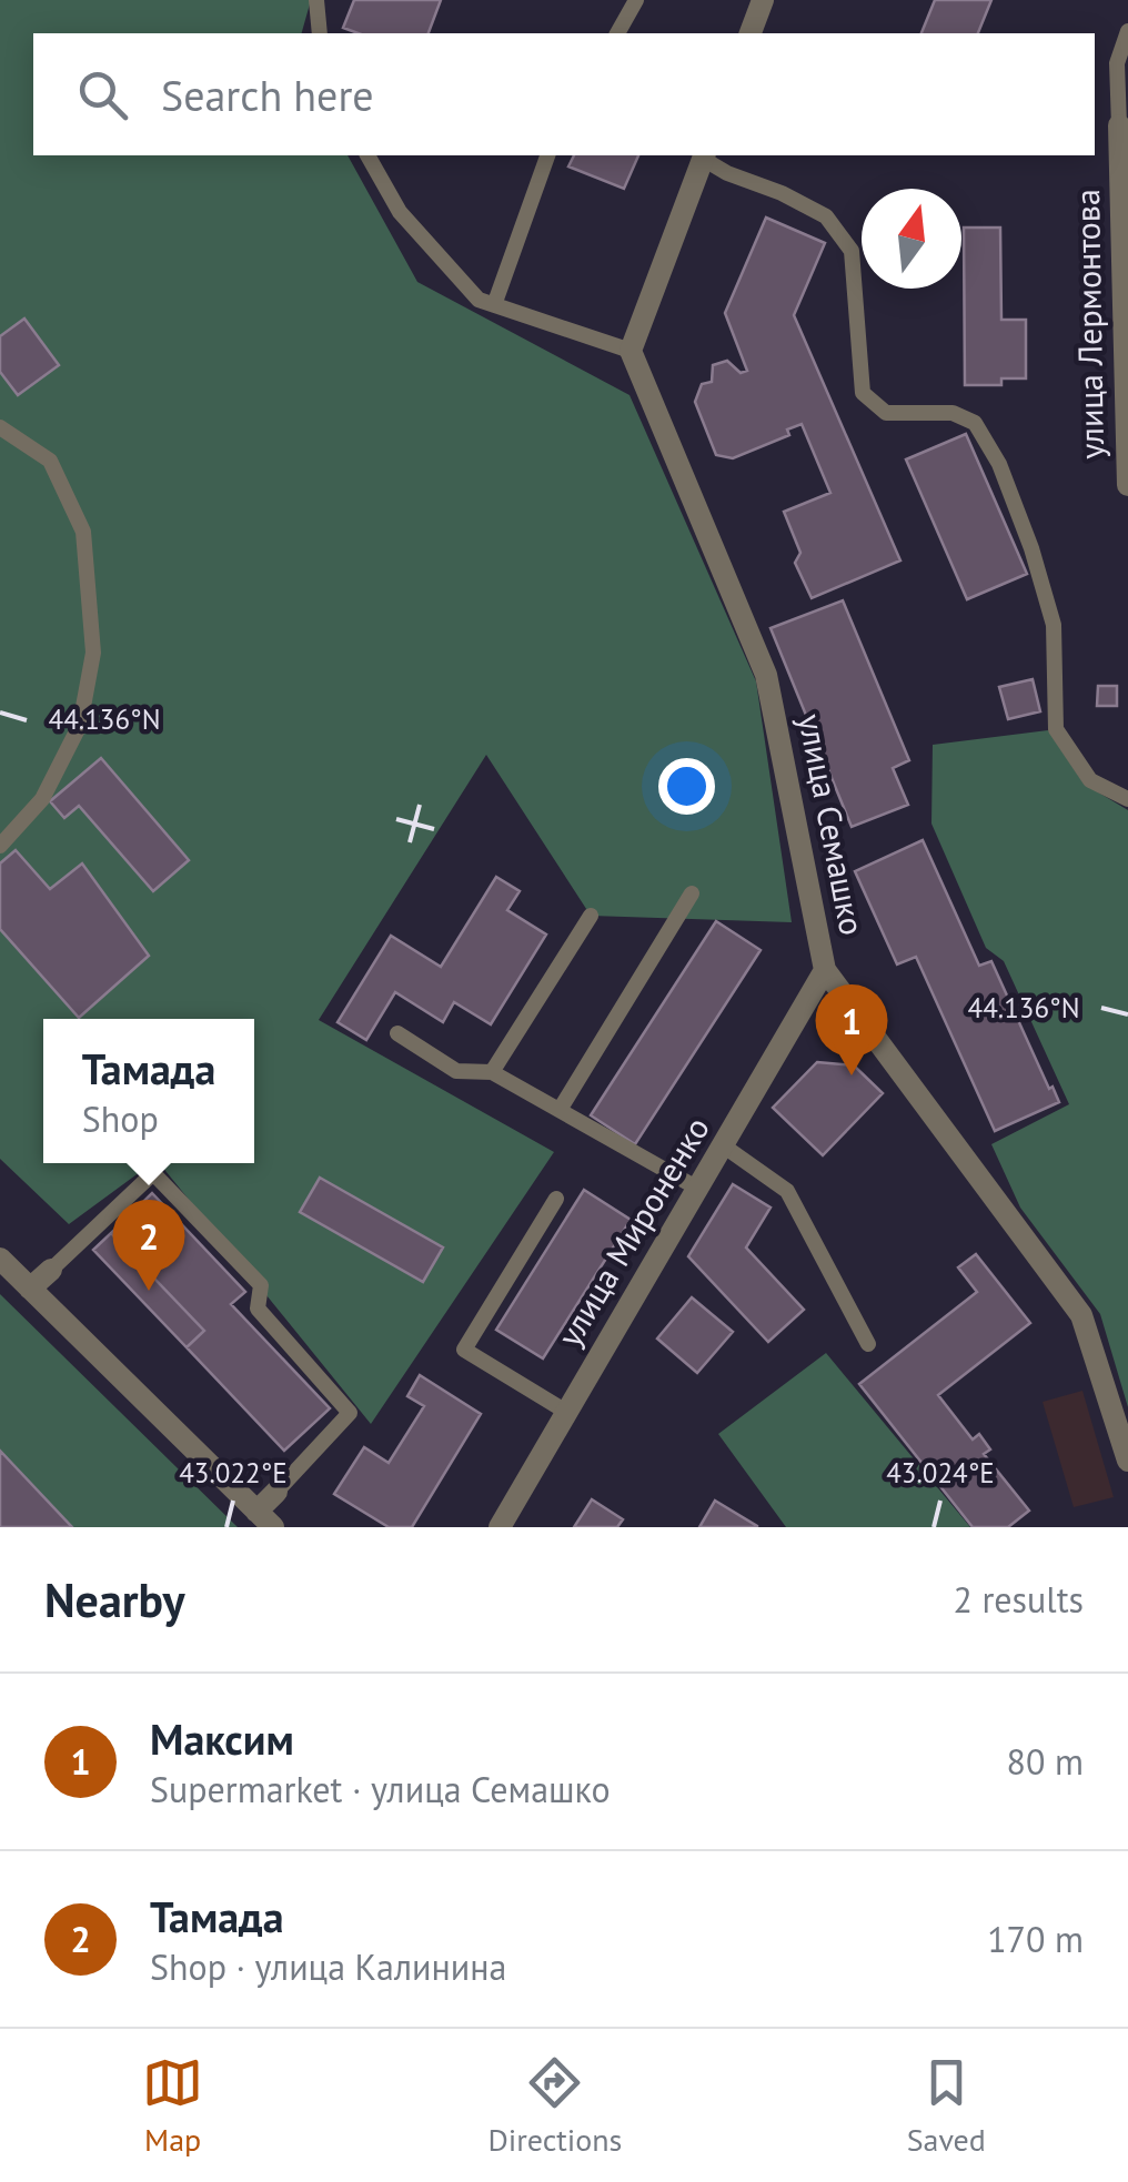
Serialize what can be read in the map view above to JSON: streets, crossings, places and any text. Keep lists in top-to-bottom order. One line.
{"streets":{"street":["улица Лермонтова","улица Семашко","улица Мироненко"]},"crossings":[["улица Семашко","улица Мироненко"]],"north":"top","page":{"search":"Search here","pins":["1","2"],"popup":["Тамада","Shop"],"heading":["Nearby","2 results"],"list":[{"mark":"1","name":"Максим","note":"Supermarket · улица Семашко","value":"80 m"},{"mark":"2","name":"Тамада","note":"Shop · улица Калинина","value":"170 m"}],"nav":["Map","Directions","Saved"]},"coordinates":["44.136°N","43.022°E","43.024°E"]}
